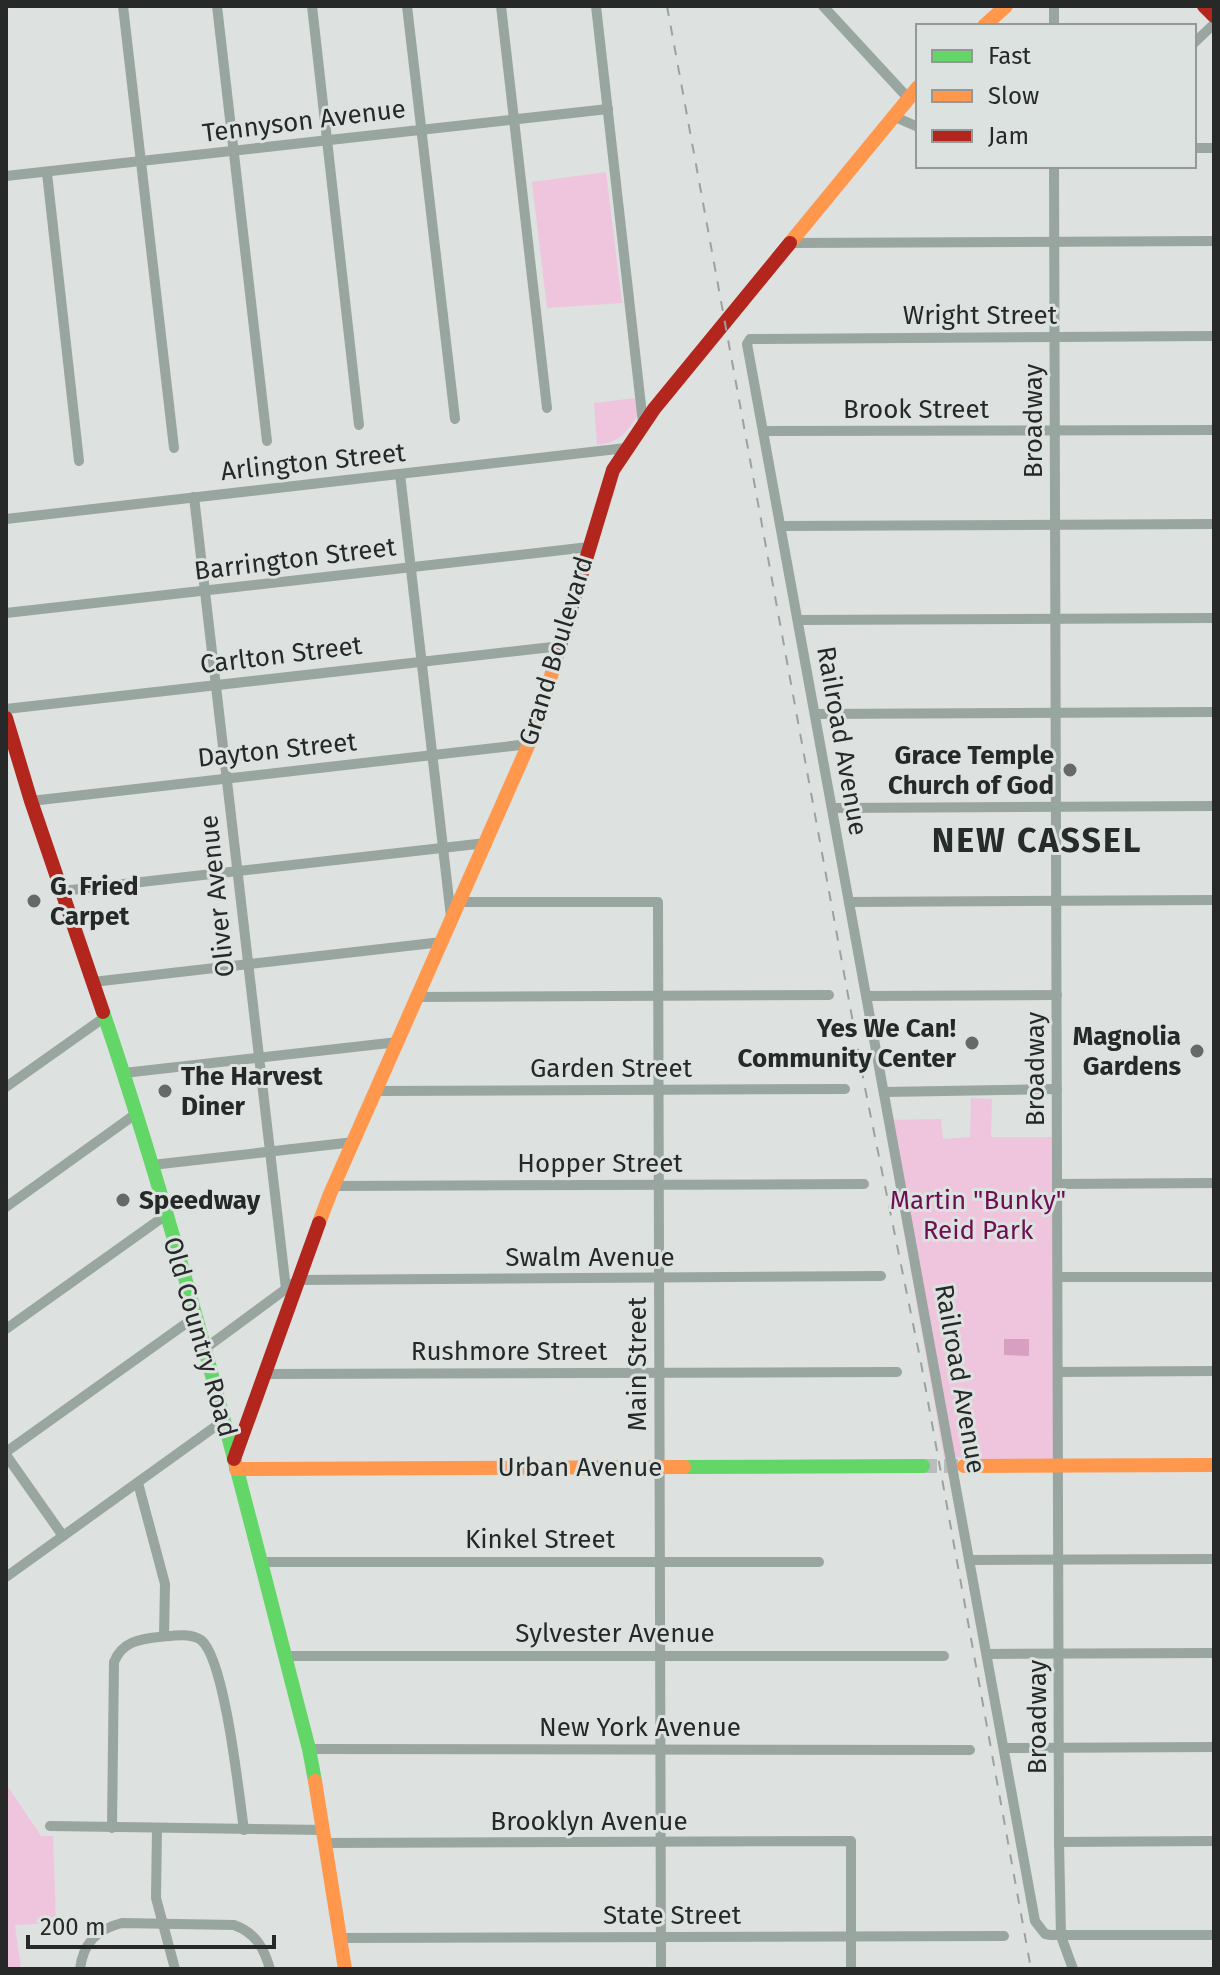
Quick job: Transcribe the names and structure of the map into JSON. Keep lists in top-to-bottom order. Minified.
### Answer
{"streets":{"street":["Tennyson Avenue","Wright Street","Brook Street","Broadway","Arlington Street","Barrington Street","Grand Boulevard","Carlton Street","Railroad Avenue","Dayton Street","Oliver Avenue","Garden Street","Hopper Street","Swalm Avenue","Old Country Road","Rushmore Street","Main Street","Urban Avenue","Kinkel Street","Sylvester Avenue","New York Avenue","Brooklyn Avenue","State Street"]},"crossings":[["Wright Street","Broadway"],["Wright Street","Railroad Avenue"],["Brook Street","Broadway"],["Brook Street","Railroad Avenue"],["Broadway","Railroad Avenue"],["Arlington Street","Grand Boulevard"],["Arlington Street","Oliver Avenue"],["Barrington Street","Grand Boulevard"],["Barrington Street","Oliver Avenue"],["Grand Boulevard","Carlton Street"],["Grand Boulevard","Dayton Street"],["Grand Boulevard","Oliver Avenue"],["Grand Boulevard","Garden Street"],["Grand Boulevard","Hopper Street"],["Grand Boulevard","Swalm Avenue"],["Grand Boulevard","Old Country Road"],["Grand Boulevard","Rushmore Street"],["Grand Boulevard","Main Street"],["Grand Boulevard","Urban Avenue"],["Carlton Street","Oliver Avenue"],["Dayton Street","Oliver Avenue"],["Dayton Street","Old Country Road"],["Oliver Avenue","Swalm Avenue"],["Garden Street","Main Street"],["Hopper Street","Main Street"],["Swalm Avenue","Main Street"],["Old Country Road","Urban Avenue"],["Old Country Road","Kinkel Street"],["Old Country Road","Sylvester Avenue"],["Old Country Road","New York Avenue"],["Old Country Road","Brooklyn Avenue"],["Old Country Road","State Street"],["Rushmore Street","Main Street"],["Main Street","Urban Avenue"],["Main Street","Kinkel Street"],["Main Street","Sylvester Avenue"],["Main Street","New York Avenue"],["Main Street","Brooklyn Avenue"],["Main Street","State Street"],["Brooklyn Avenue","State Street"]],"districts":["NEW CASSEL"],"parks":["Martin \"Bunky\" Reid Park"],"places":["Grace Temple Church of God","G. Fried Carpet","Yes We Can! Community Center","Magnolia Gardens","The Harvest Diner","Speedway"],"legend":["Fast","Slow","Jam"],"scale_bar":"200 m"}
